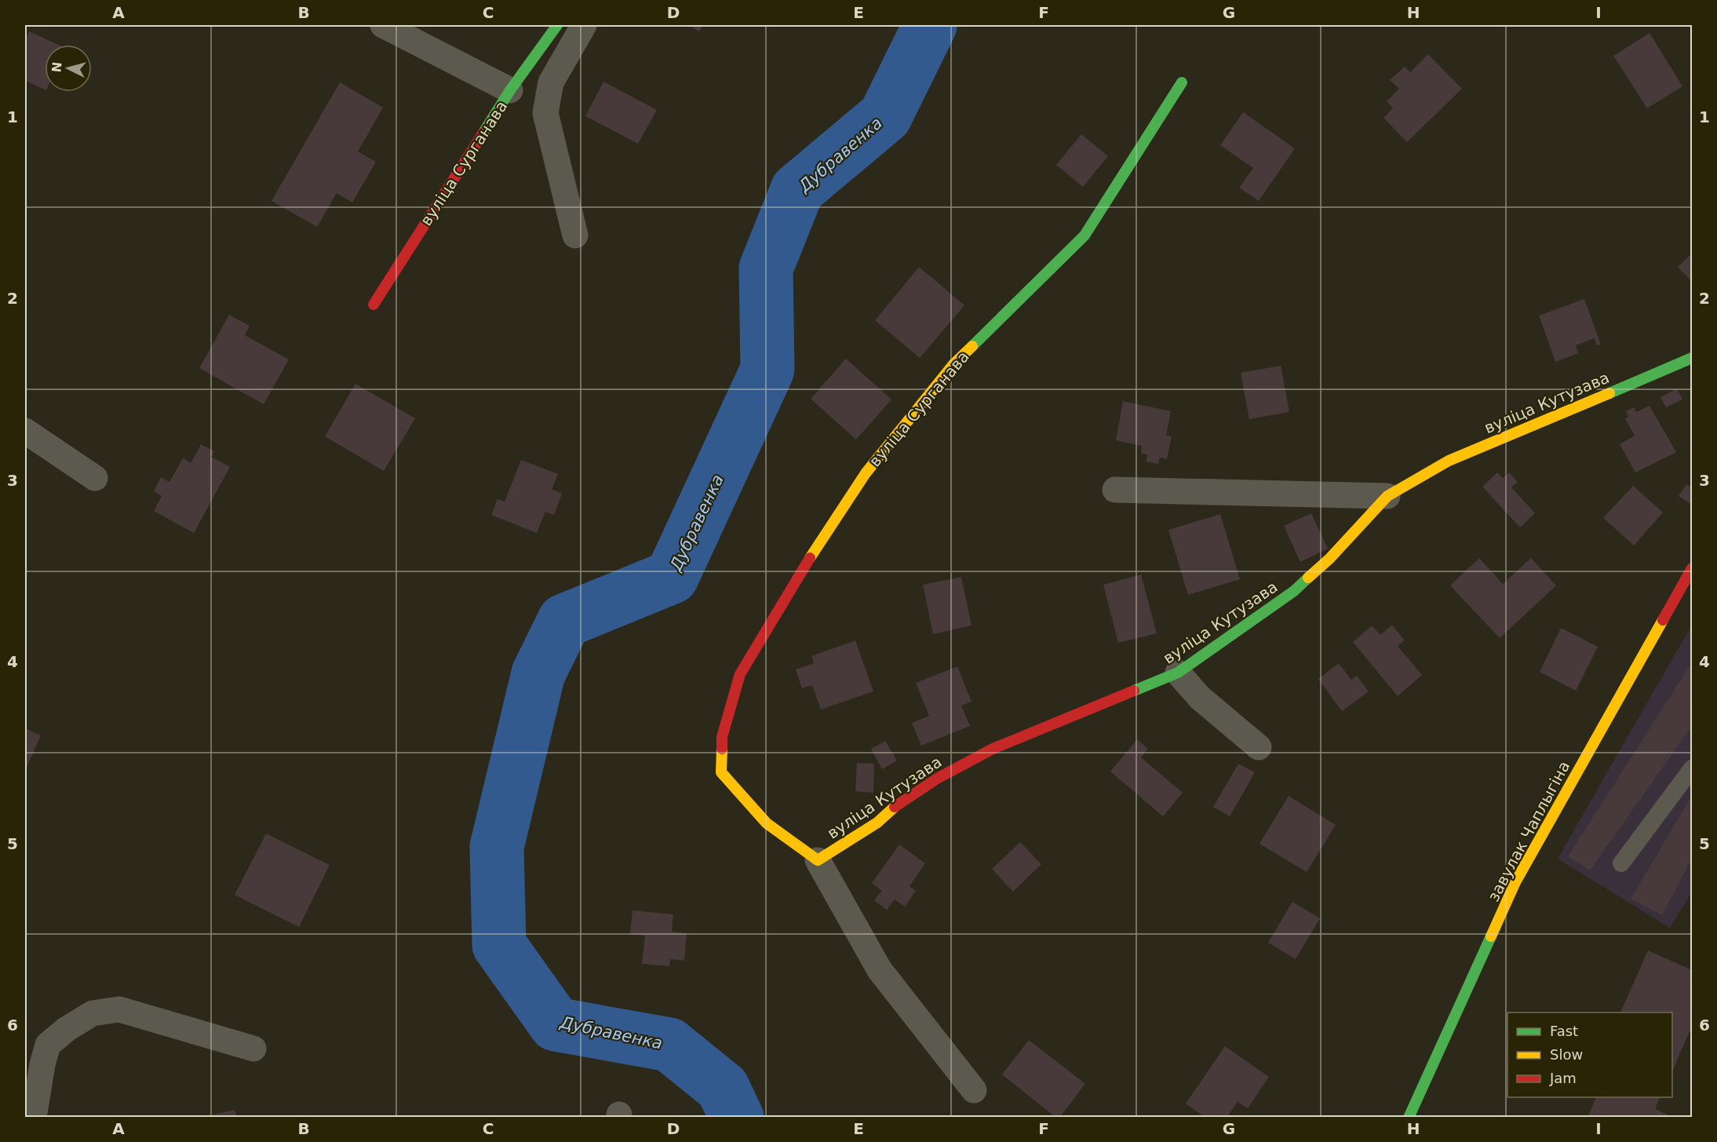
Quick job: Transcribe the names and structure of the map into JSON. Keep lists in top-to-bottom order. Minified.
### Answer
{"streets":{"street":["вуліца Сурганава","вуліца Кутузава","завулак Чаплыгіна"]},"crossings":[["вуліца Сурганава","вуліца Кутузава"]],"water":["Дубравенка"],"legend":["Fast","Slow","Jam"],"north":"left","grid":{"columns":["A","B","C","D","E","F","G","H","I"],"rows":["1","2","3","4","5","6"]}}
